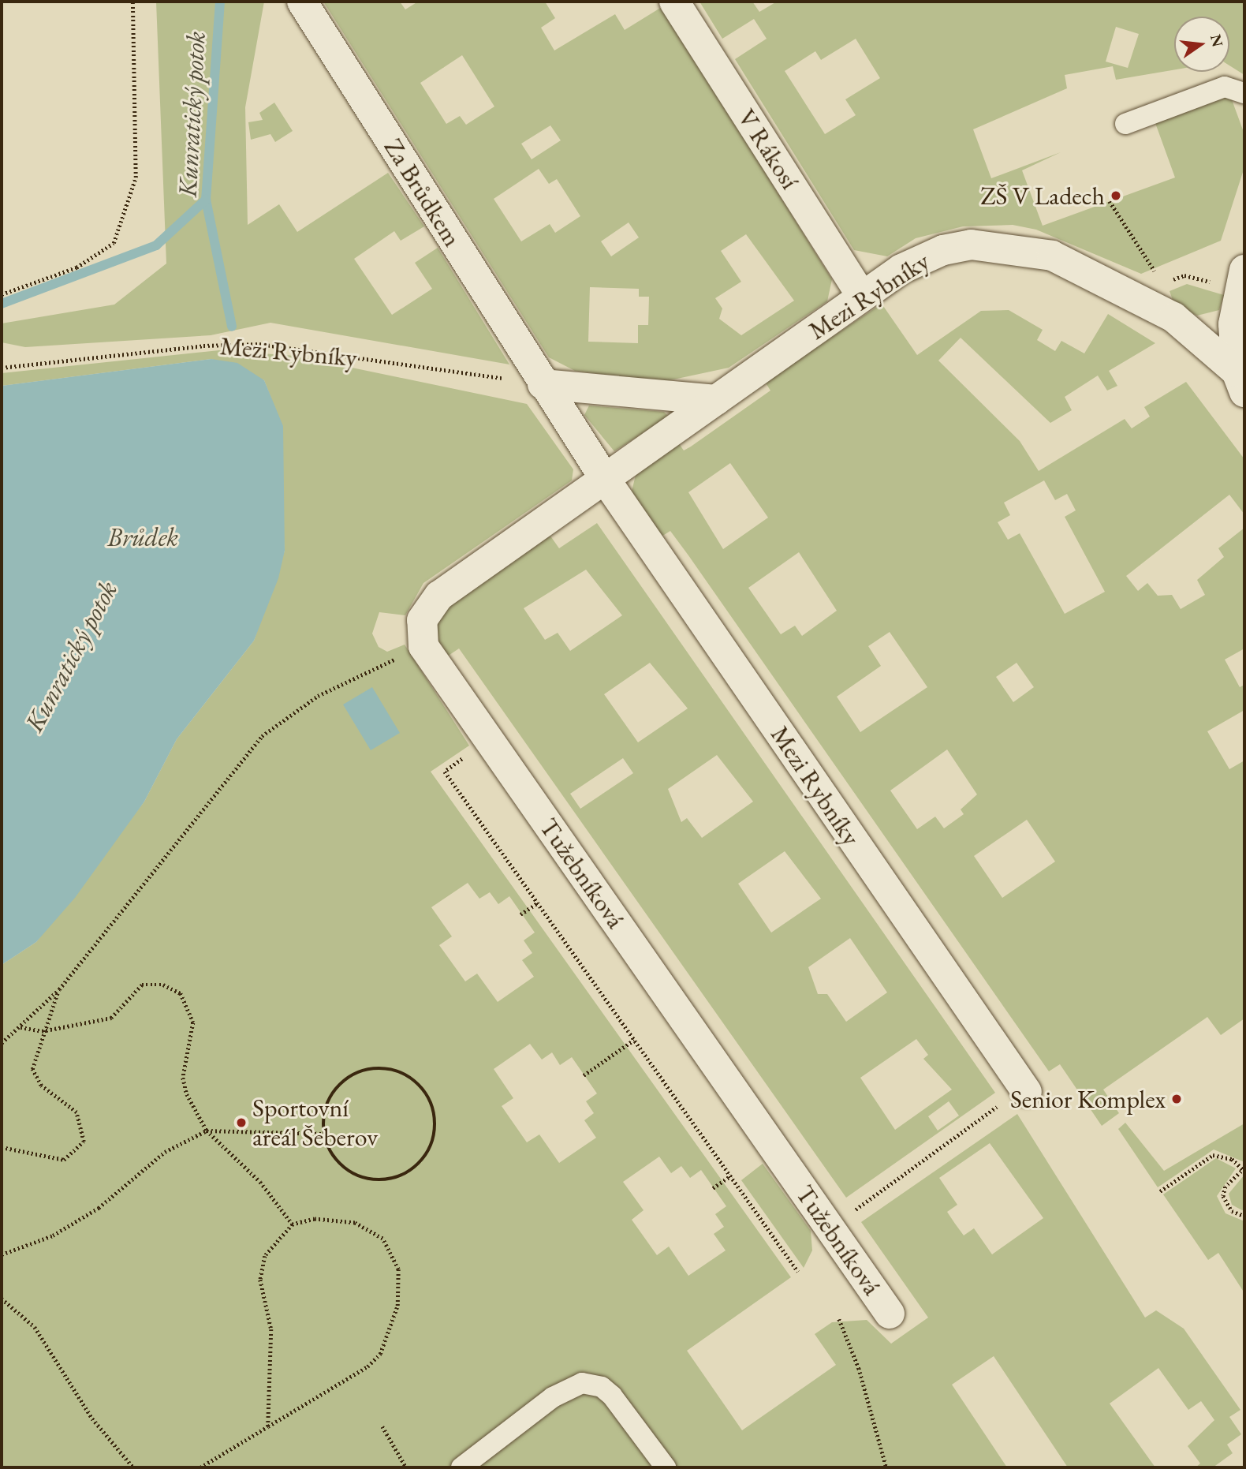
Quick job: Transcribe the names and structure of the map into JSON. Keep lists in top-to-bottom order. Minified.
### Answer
{"streets":{"street":["V Rákosí","Za Brůdkem","Mezi Rybníky","Tužebníková"]},"crossings":[["V Rákosí","Mezi Rybníky"],["Za Brůdkem","Mezi Rybníky"]],"water":["Kunratický potok","Brůdek"],"places":["ZŠ V Ladech","Senior Komplex","Sportovní areál Šeberov"],"north":"right"}
